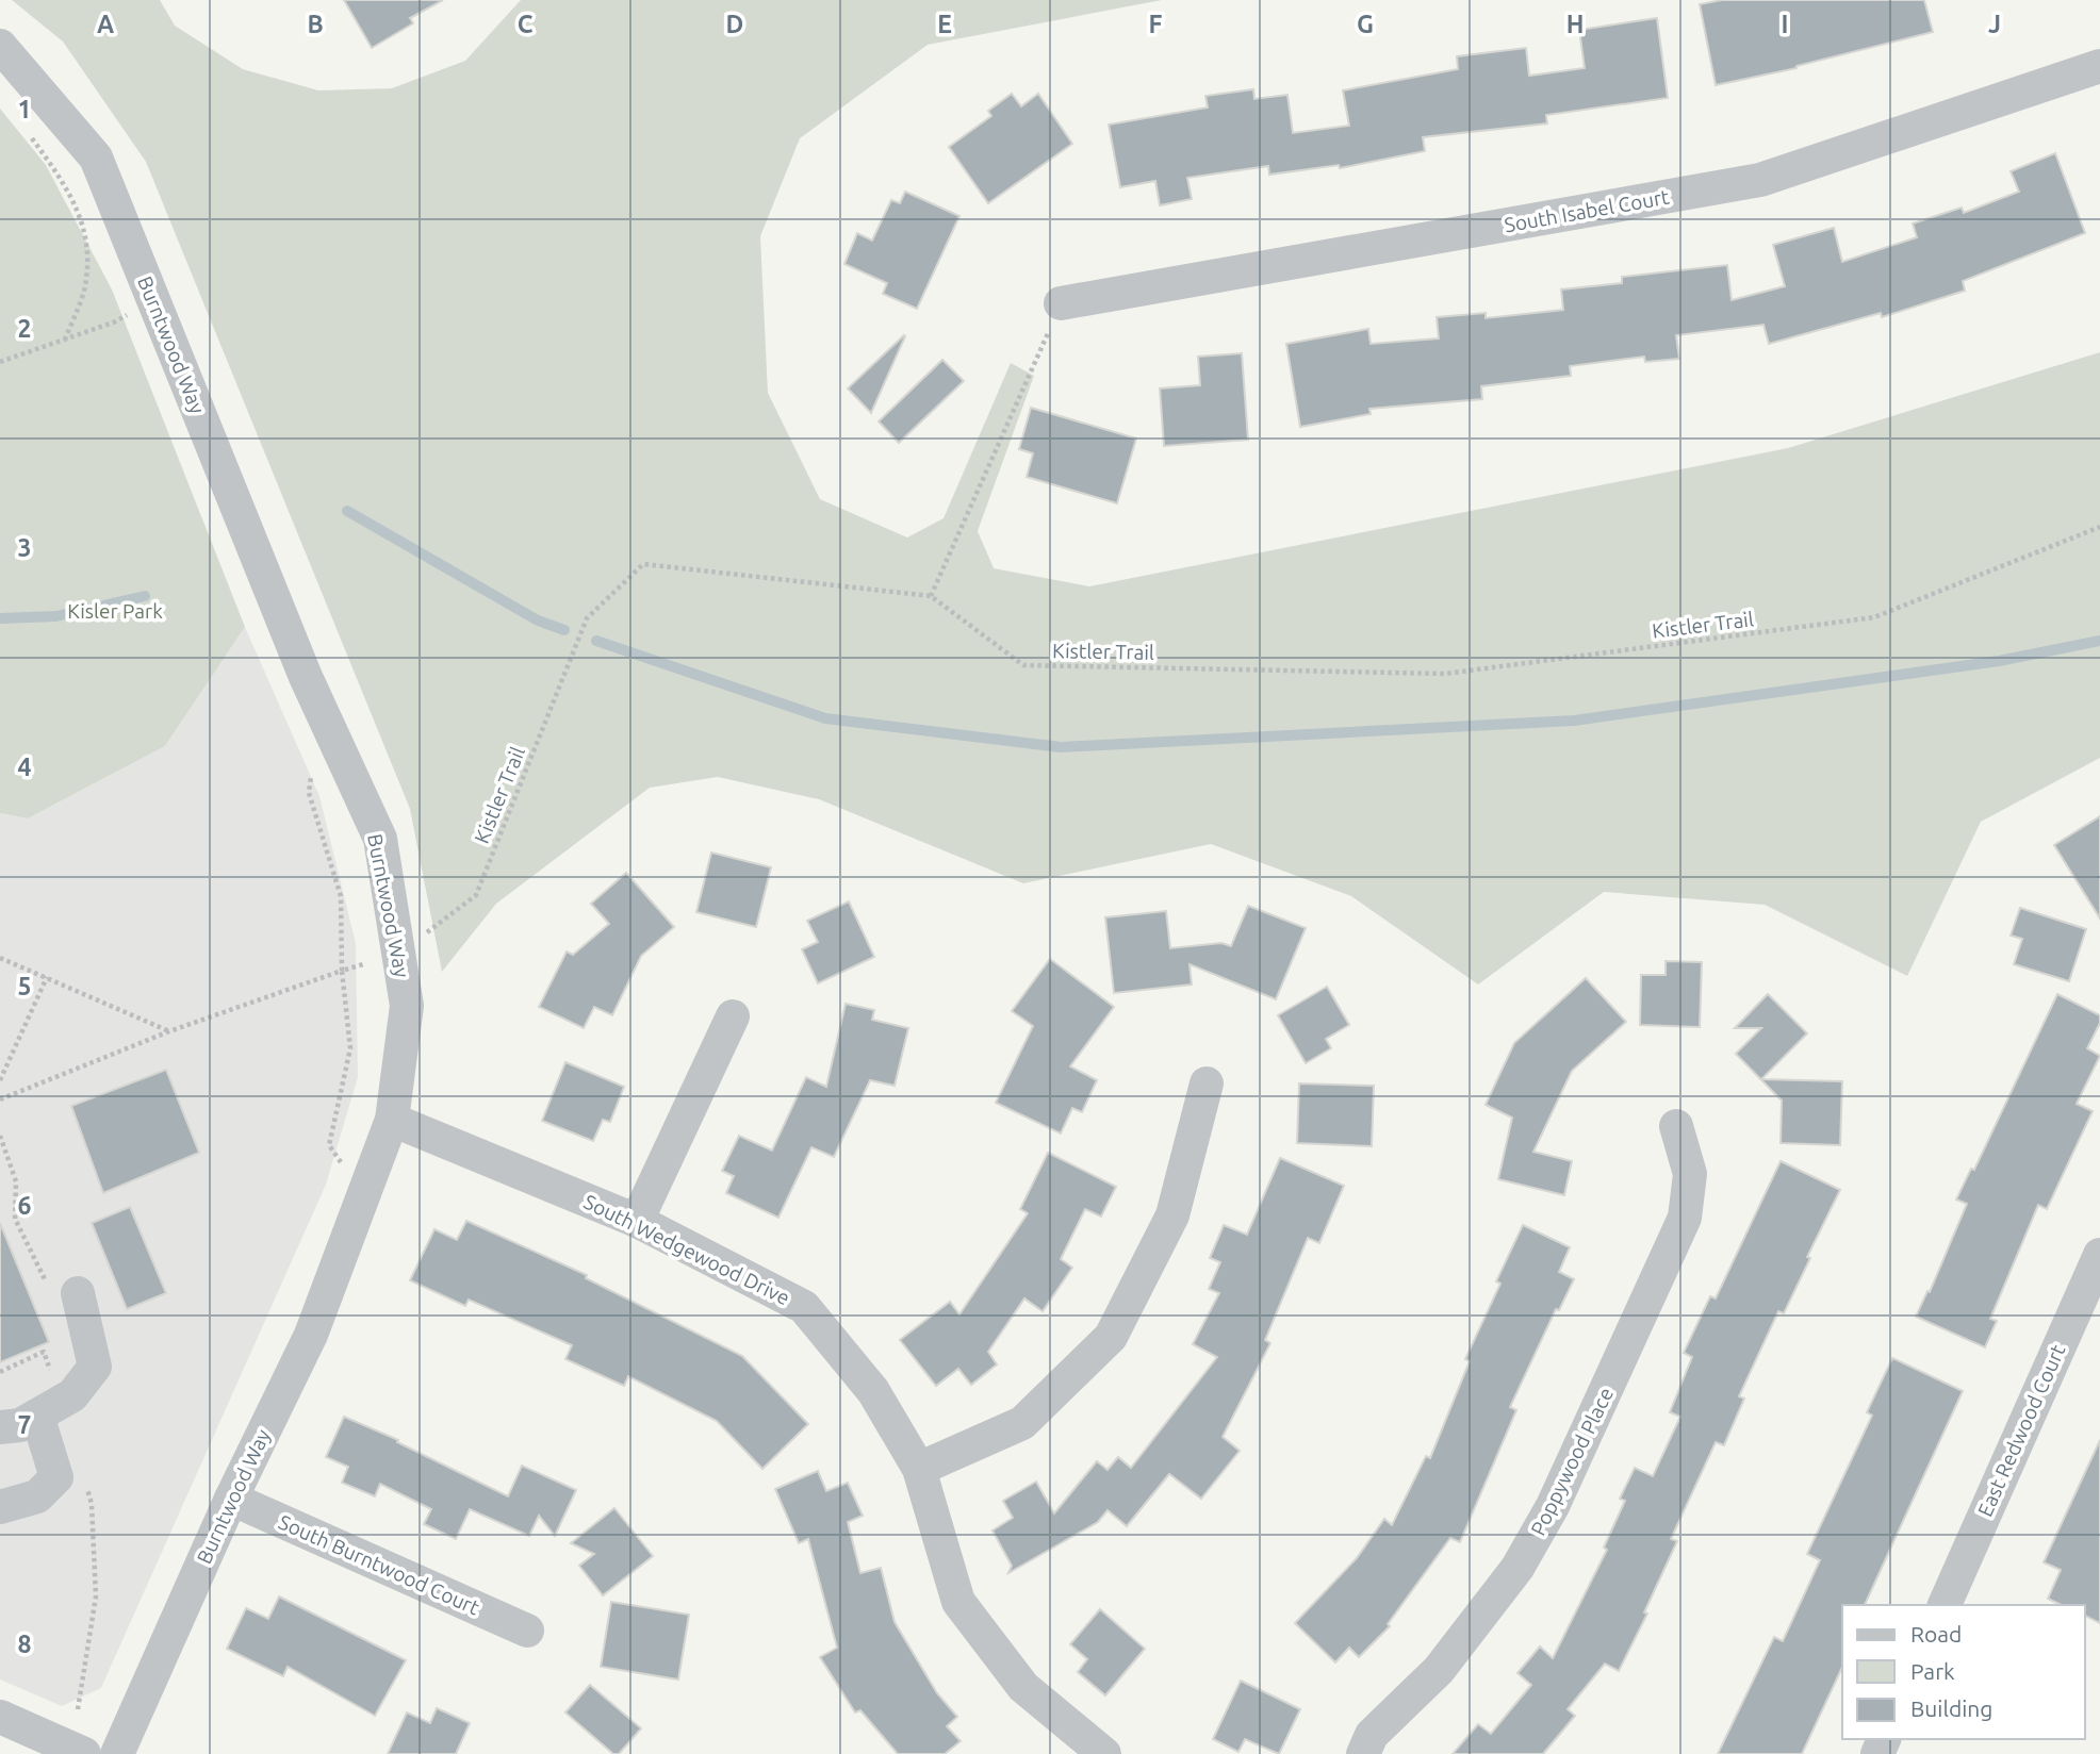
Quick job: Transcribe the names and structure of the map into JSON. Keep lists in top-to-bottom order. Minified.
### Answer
{"streets":{"street":["South Isabel Court","Burntwood Way","South Wedgewood Drive","East Redwood Court","Poppywood Place","South Burntwood Court"],"path":["Kistler Trail"]},"crossings":[["Burntwood Way","Kistler Trail"],["Burntwood Way","South Wedgewood Drive"],["Burntwood Way","South Burntwood Court"]],"parks":["Kisler Park"],"legend":["Road","Park","Building"],"grid":{"columns":["A","B","C","D","E","F","G","H","I","J"],"rows":["1","2","3","4","5","6","7","8"]}}
